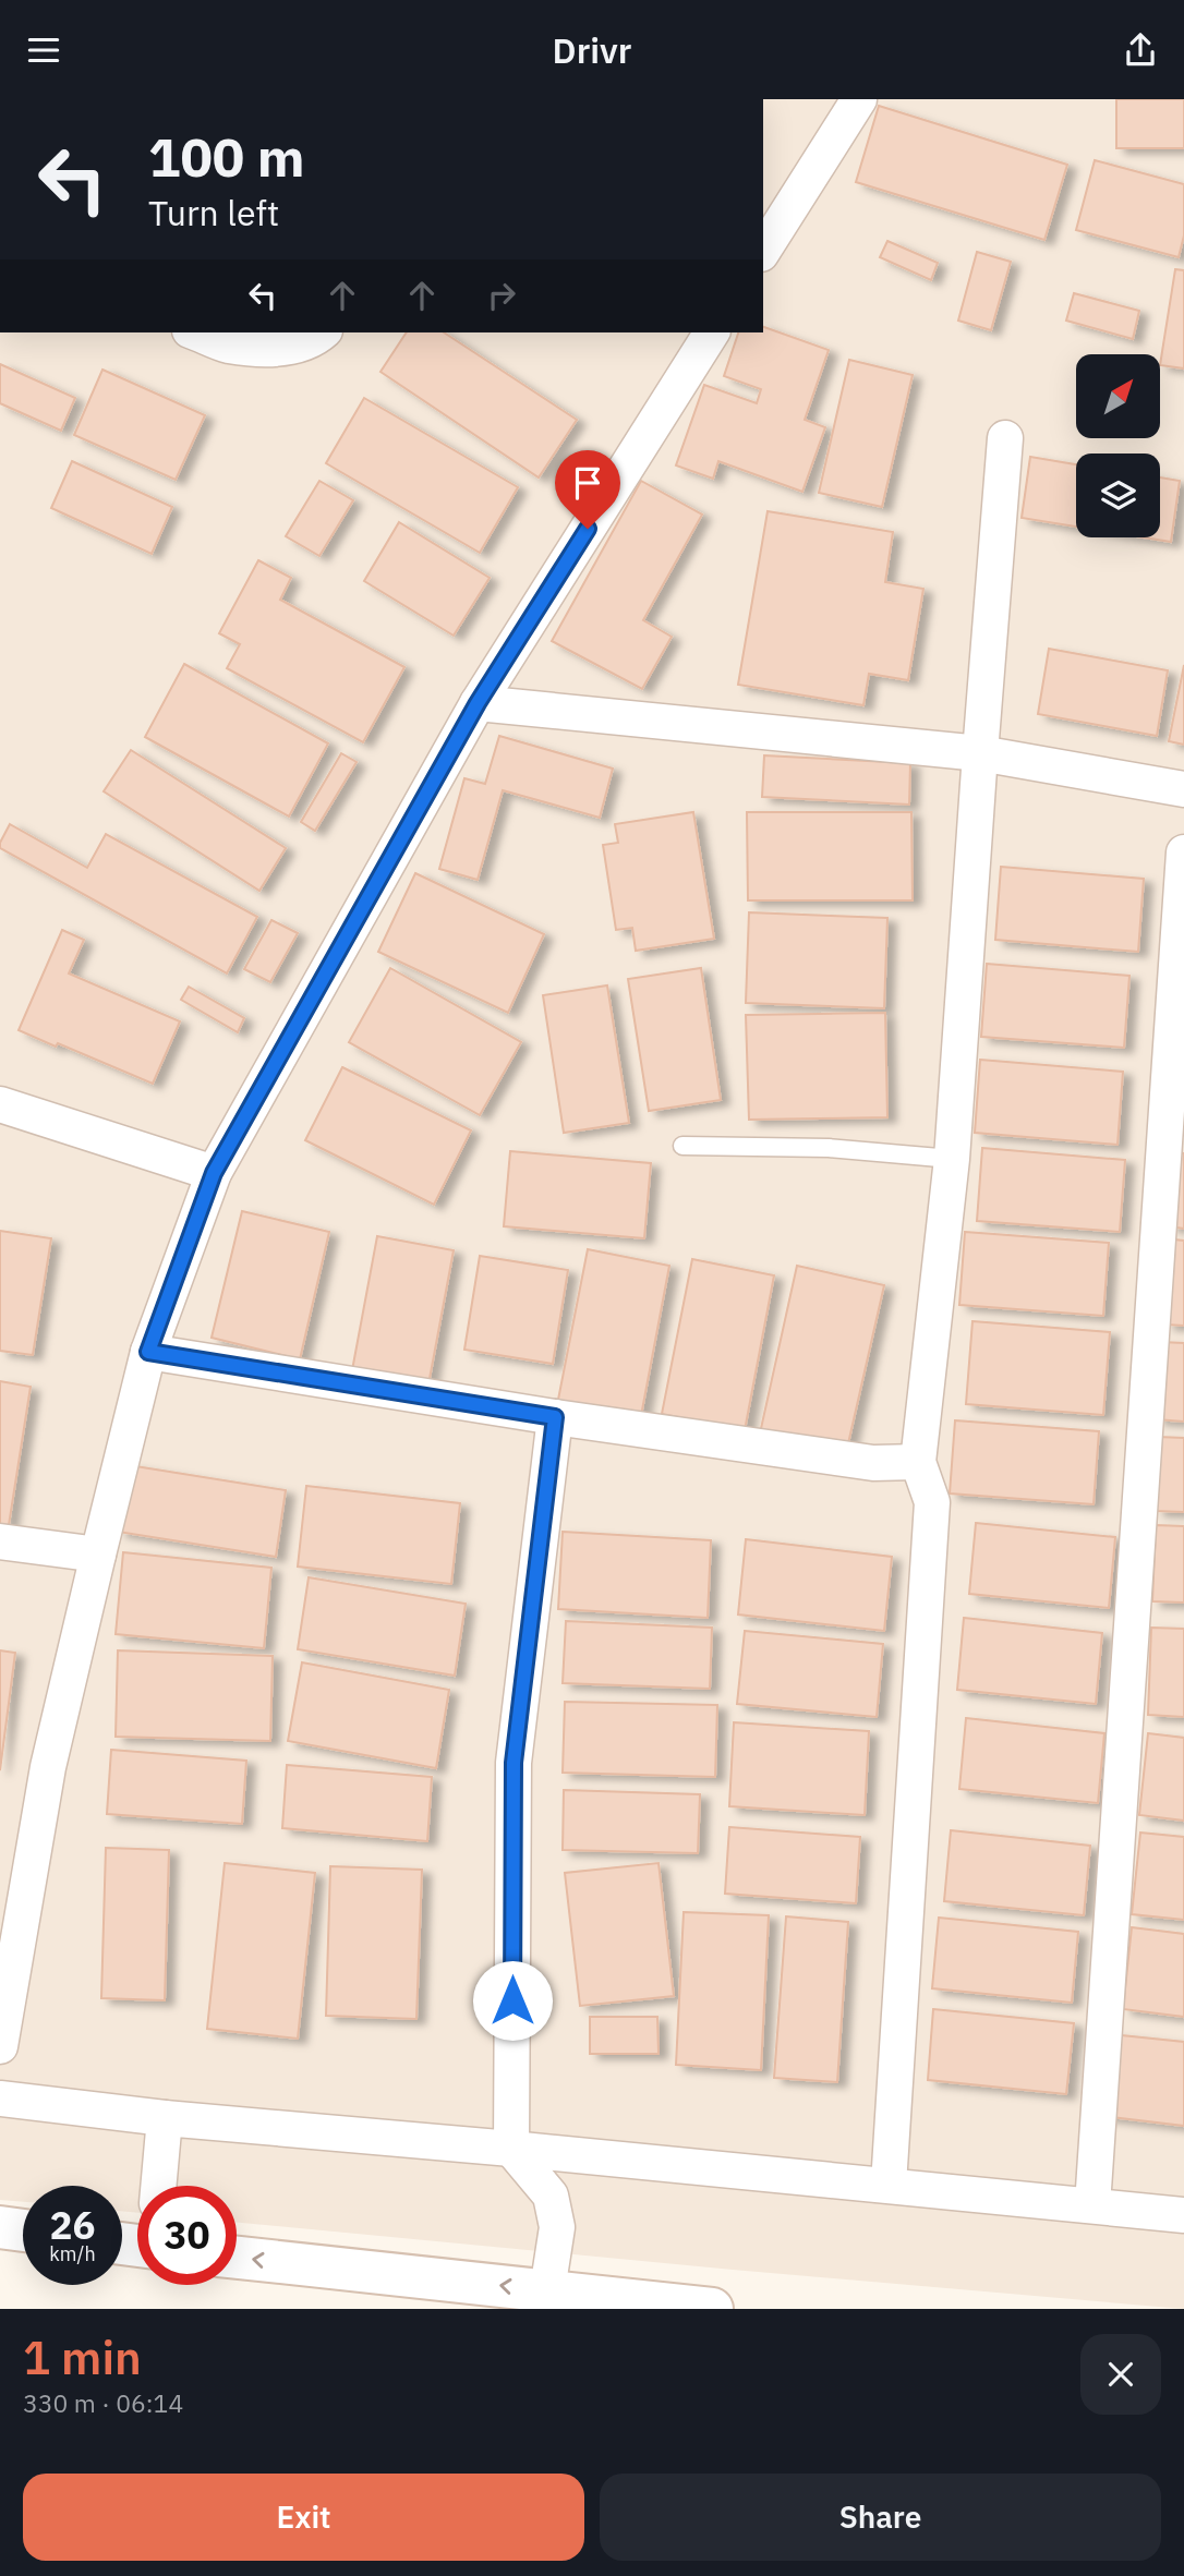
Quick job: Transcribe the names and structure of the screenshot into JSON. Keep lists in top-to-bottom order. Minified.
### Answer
{"north":"top right","page":{"header":"Drivr","turn":["100 m","Turn left"],"speed":"26 km/h","limit":"30","heading":["1 min","330 m · 06:14"],"buttons":["Exit","Share"]}}
